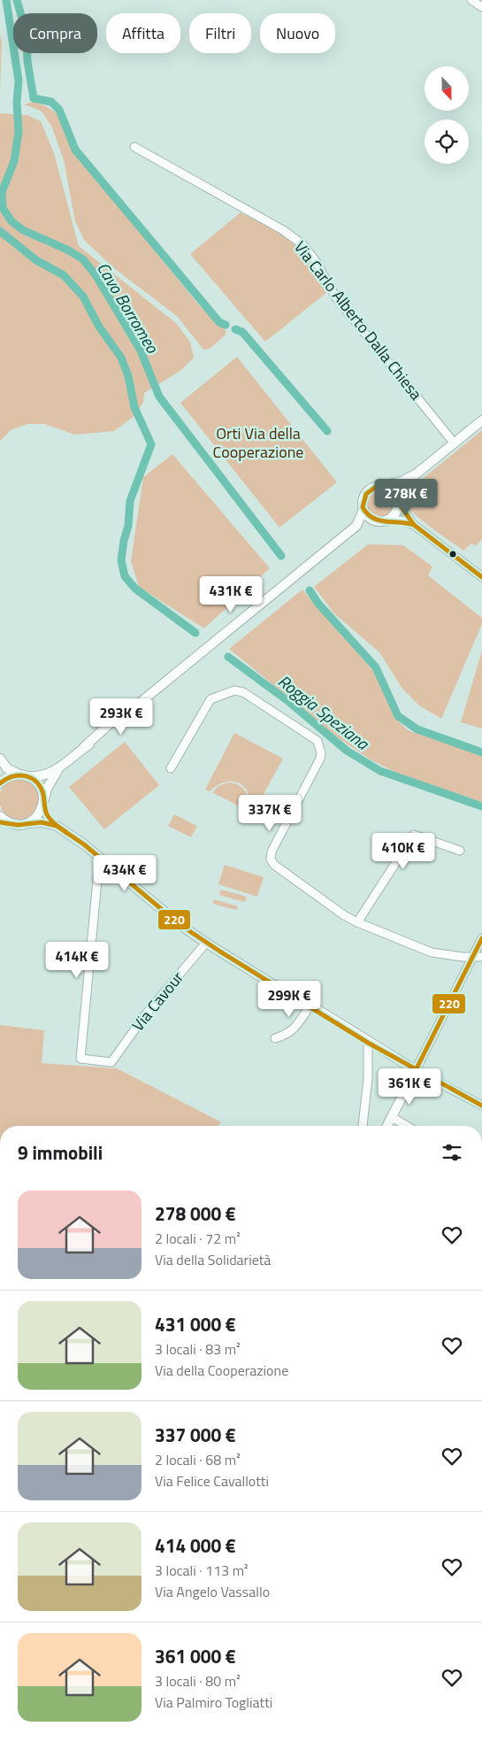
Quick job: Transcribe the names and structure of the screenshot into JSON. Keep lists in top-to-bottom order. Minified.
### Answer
{"streets":{"street":["Via Carlo Alberto Dalla Chiesa","Via Cavour"]},"water":["Cavo Borromeo","Roggia Speziana"],"parks":["Orti Via della Cooperazione"],"lines":["transit line 220"],"north":"bottom","page":{"chip":["Compra","Affitta","Filtri","Nuovo"],"price":["278K €","431K €","293K €","337K €","410K €","434K €","414K €","299K €","361K €"],"heading":"9 immobili","list":[{"name":"278 000 €","note":"2 locali · 72 m² · Via della Solidarietà"},{"name":"431 000 €","note":"3 locali · 83 m² · Via della Cooperazione"},{"name":"337 000 €","note":"2 locali · 68 m² · Via Felice Cavallotti"},{"name":"414 000 €","note":"3 locali · 113 m² · Via Angelo Vassallo"},{"name":"361 000 €","note":"3 locali · 80 m² · Via Palmiro Togliatti"}]}}
